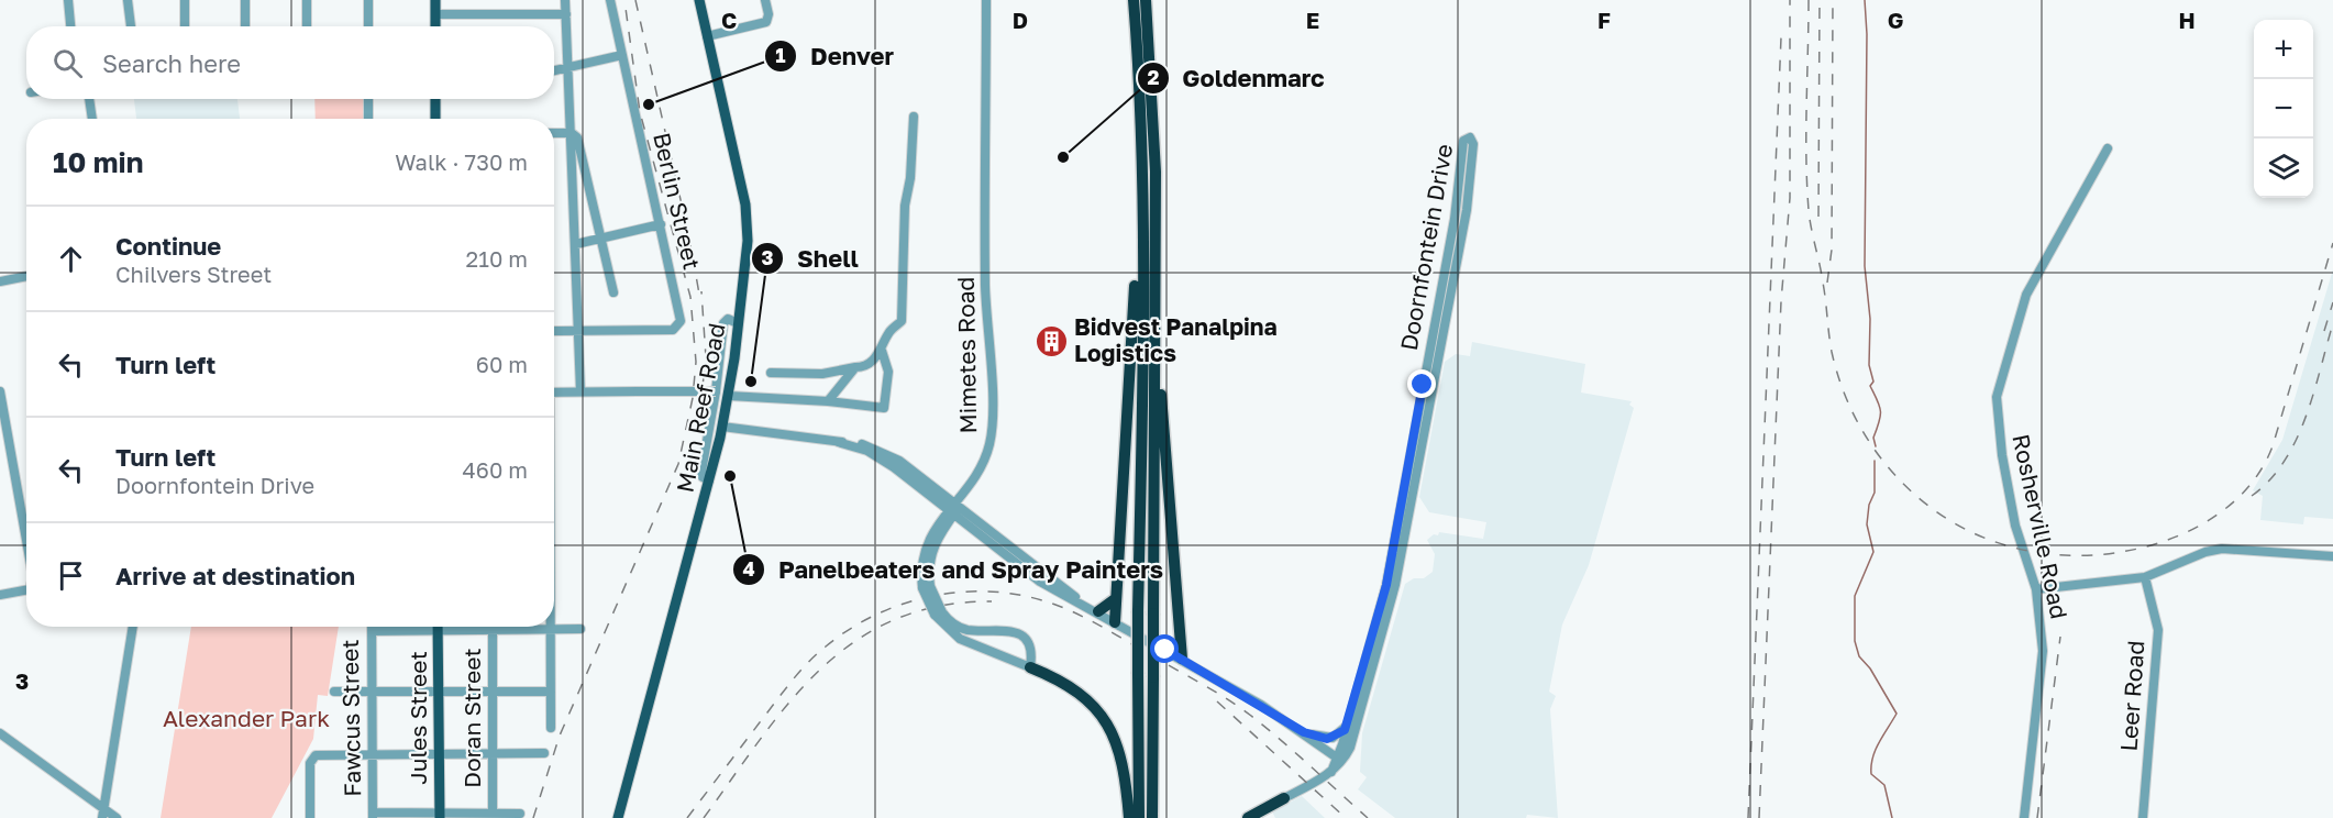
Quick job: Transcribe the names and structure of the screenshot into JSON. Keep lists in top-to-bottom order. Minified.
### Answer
{"streets":{"main road":["Main Reef Road","Jules Street"],"street":["Berlin Street","Doornfontein Drive","Mimetes Road","Rosherville Road","Leer Road","Fawcus Street","Doran Street"]},"parks":["Alexander Park"],"places":{"other":["Denver","Goldenmarc","Shell","Panelbeaters and Spray Painters"],"building":["Bidvest Panalpina Logistics"]},"page":{"map_buttons":["+","−"],"search":"Search here","heading":["10 min","Walk · 730 m"],"list":[["Continue","Chilvers Street","210 m"],["Turn left","60 m"],["Turn left","Doornfontein Drive","460 m"],"Arrive at destination"]},"grid":{"columns":["C","D","E","F","G","H"],"rows":["3"]}}
